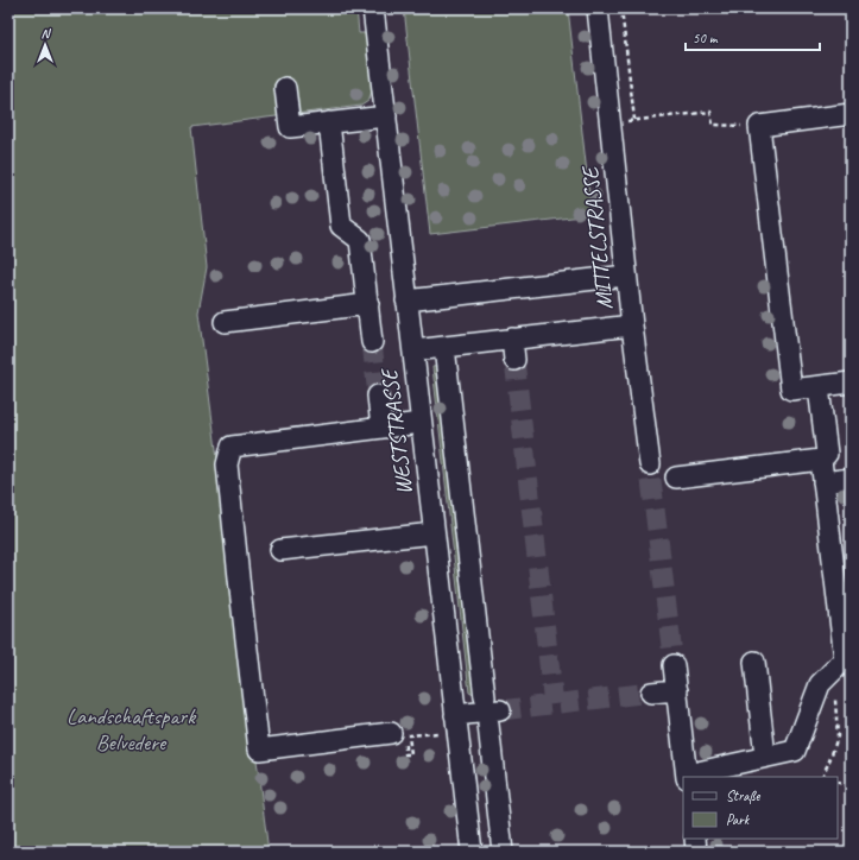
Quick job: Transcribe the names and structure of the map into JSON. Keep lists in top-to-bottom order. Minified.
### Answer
{"streets":{"lane":["MITTELSTRASSE","WESTSTRASSE"]},"parks":["Landschaftspark Belvedere"],"legend":["Straße","Park"],"scale_bar":"50 m","north":"top"}
